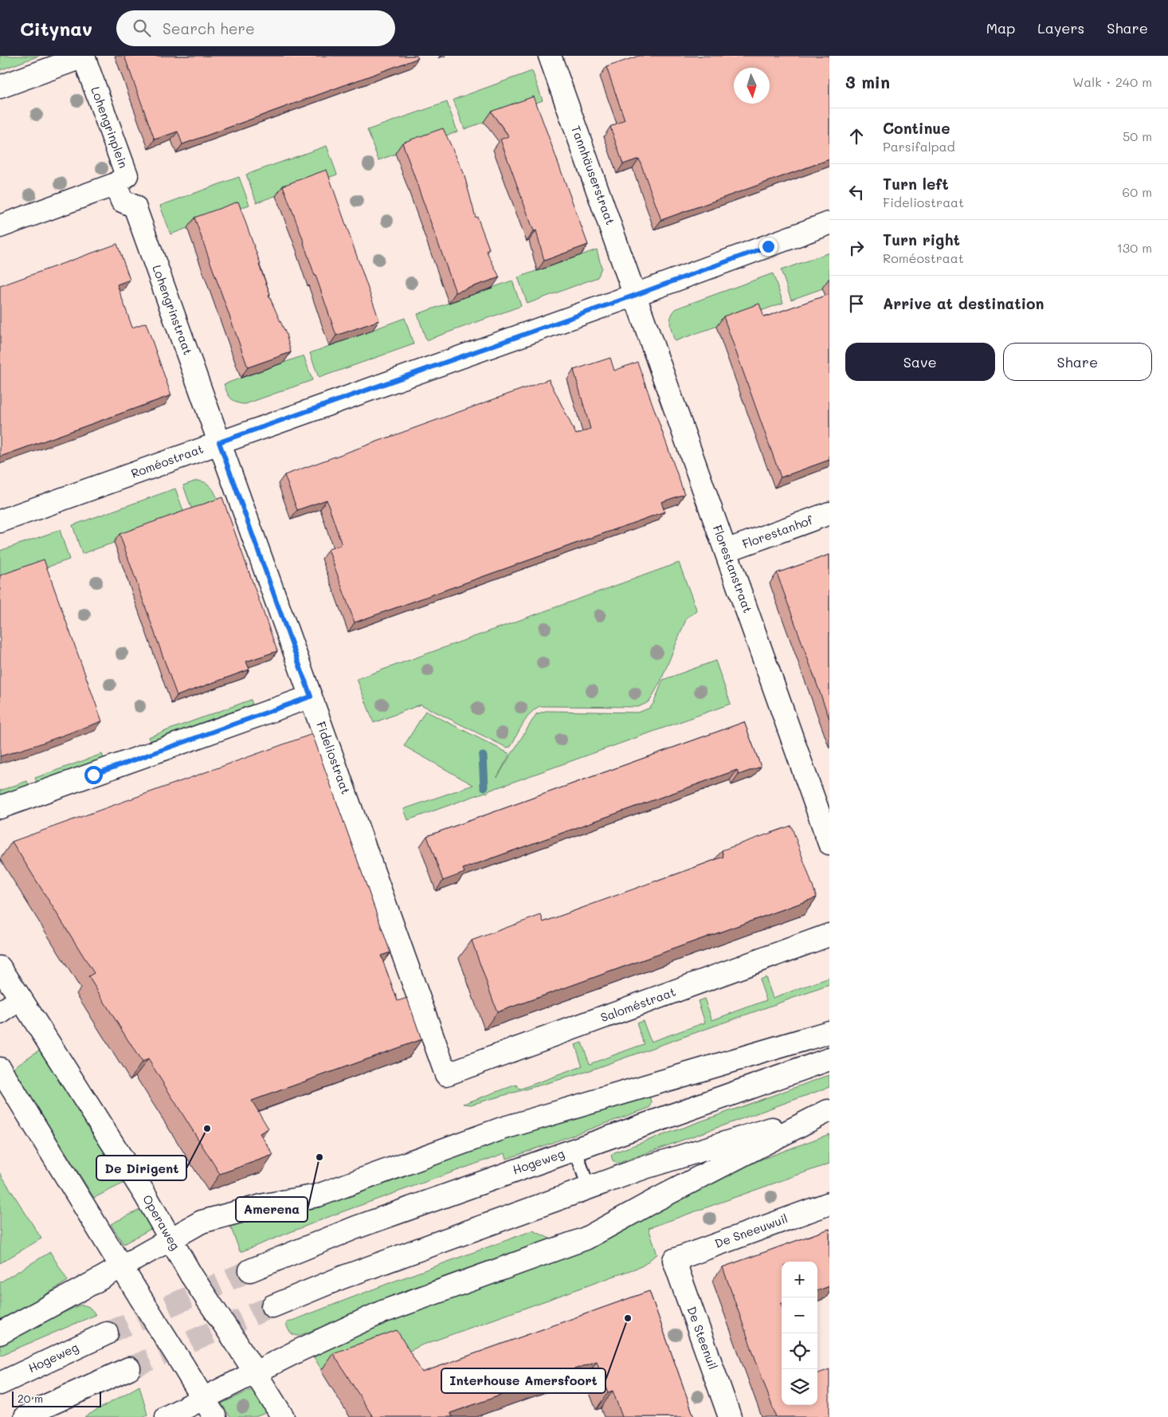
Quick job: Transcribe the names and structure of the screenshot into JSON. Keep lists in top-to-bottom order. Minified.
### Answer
{"streets":{"street":["Lohengrinplein","Tannhäuserstraat","Lohengrinstraat","Roméostraat","Florestanhof","Florestanstraat","Fideliostraat","Saloméstraat","Hogeweg","Operaweg","De Sneeuwuil","De Steenuil"]},"crossings":[["Lohengrinplein","Lohengrinstraat"],["Tannhäuserstraat","Roméostraat"],["Tannhäuserstraat","Florestanstraat"],["Lohengrinstraat","Roméostraat"],["Lohengrinstraat","Fideliostraat"],["Roméostraat","Florestanstraat"],["Roméostraat","Fideliostraat"],["Florestanhof","Florestanstraat"],["Fideliostraat","Saloméstraat"],["De Sneeuwuil","De Steenuil"]],"places":["De Dirigent","Amerena","Interhouse Amersfoort"],"scale_bar":"20 m","north":"bottom","page":{"header":"Citynav","search":"Search here","nav":["Map","Layers","Share"],"heading":["3 min","Walk · 240 m"],"list":[["Continue","Parsifalpad","50 m"],["Turn left","Fideliostraat","60 m"],["Turn right","Roméostraat","130 m"],"Arrive at destination"],"buttons":["Save","Share"],"map_buttons":["+","−"],"scale":"20 m"}}
